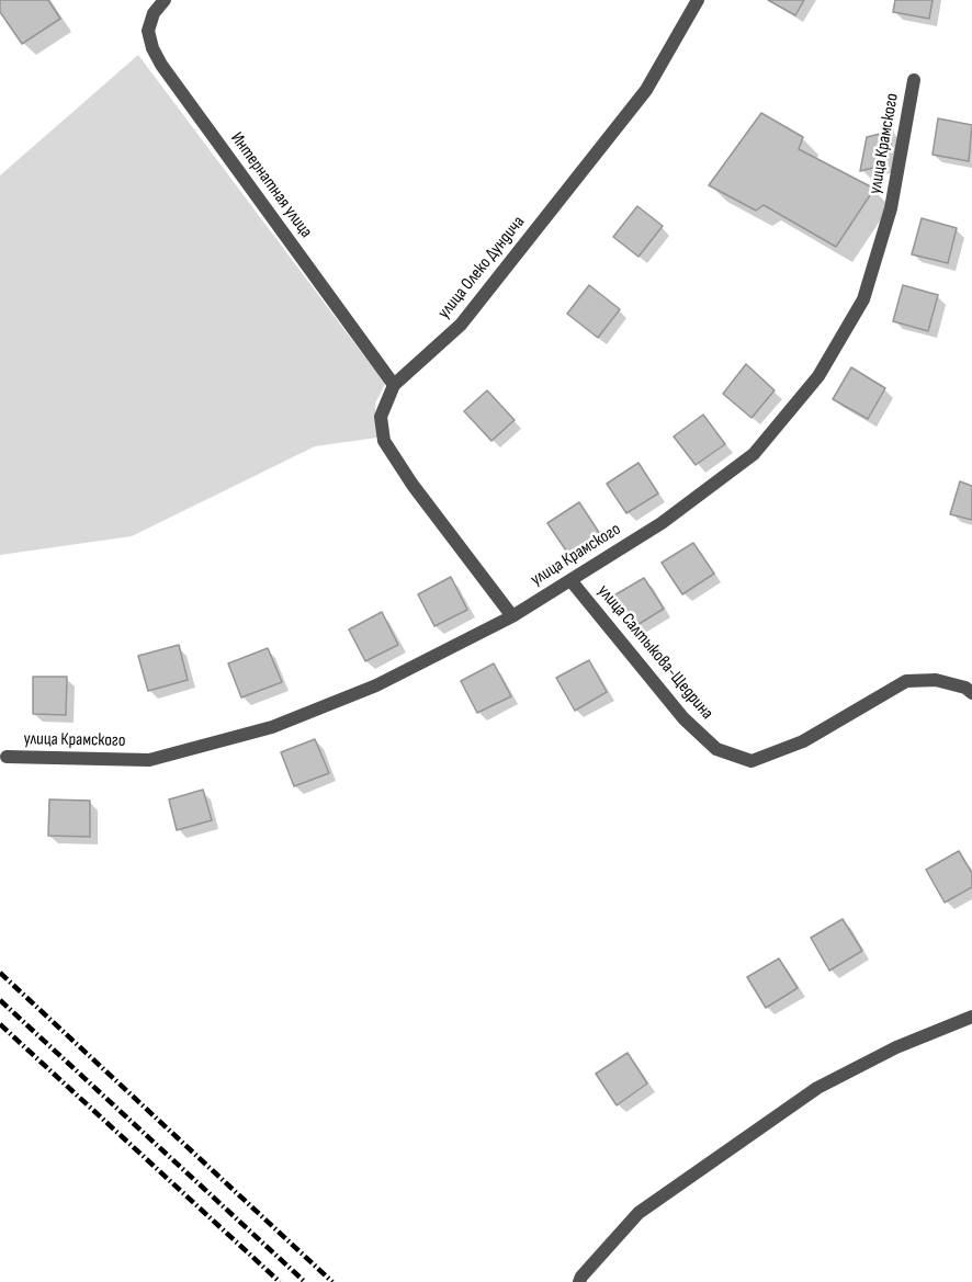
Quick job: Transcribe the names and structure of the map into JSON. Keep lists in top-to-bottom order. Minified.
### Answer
{"streets":{"street":["улица Крамского","Интернатная улица","улица Олеко Дундича","улица Салтыкова-Щедрина"]},"crossings":[["улица Крамского","улица Олеко Дундича"],["улица Крамского","улица Салтыкова-Щедрина"],["Интернатная улица","улица Олеко Дундича"]]}
